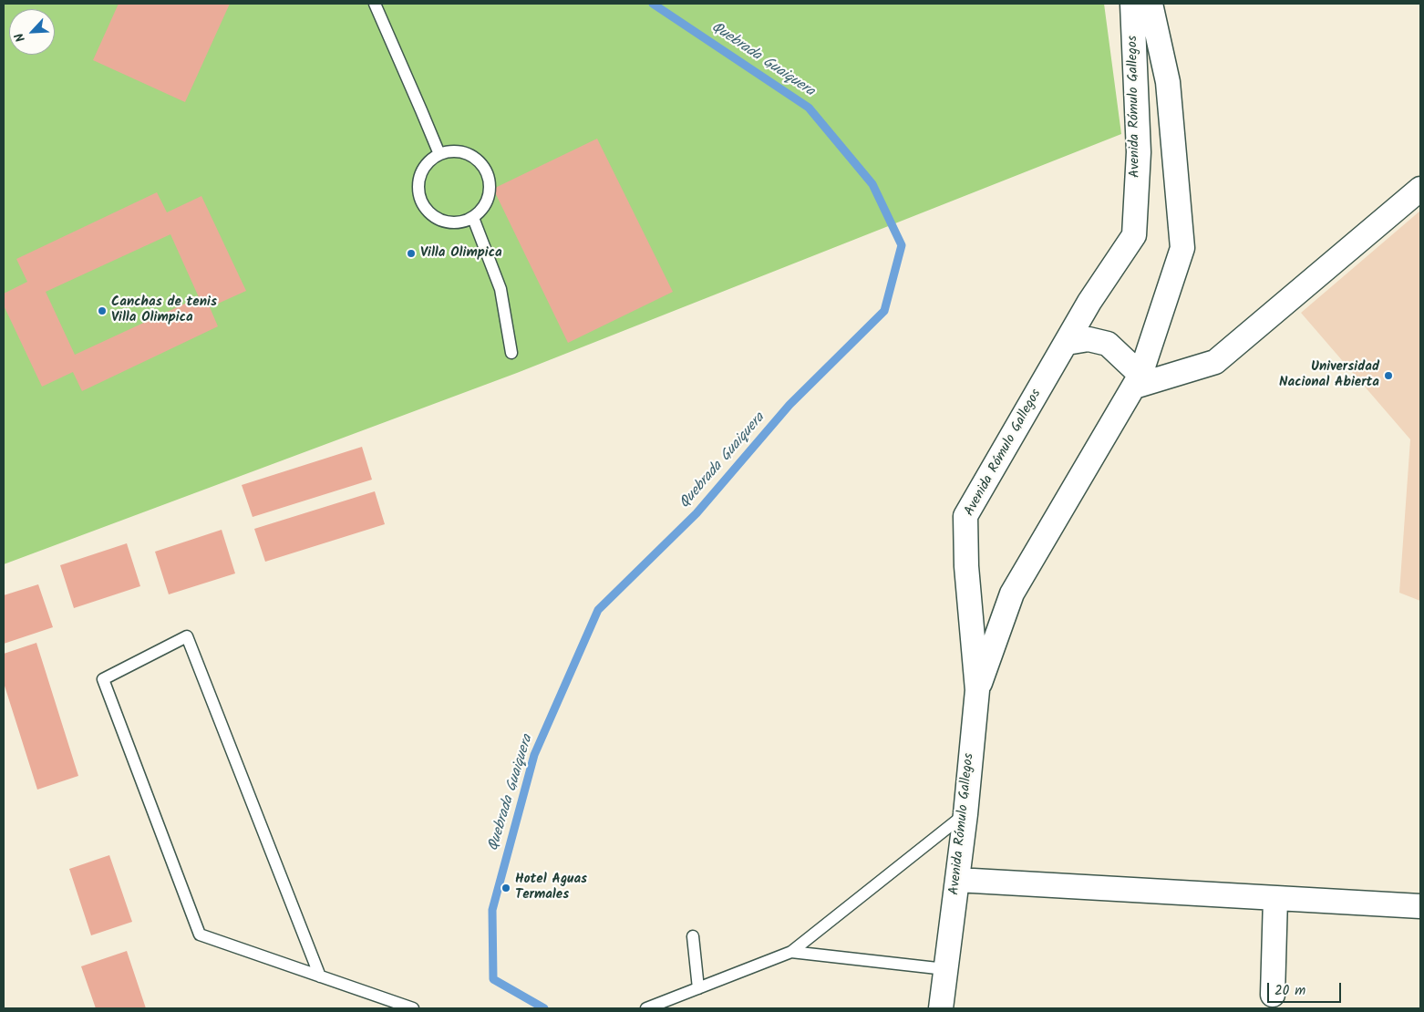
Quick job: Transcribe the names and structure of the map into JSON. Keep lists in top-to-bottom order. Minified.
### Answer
{"streets":{"street":["Avenida Rómulo Gallegos"]},"water":["Quebrada Guaiquera"],"places":["Villa Olimpica","Canchas de tenis Villa Olimpica","Universidad Nacional Abierta","Hotel Aguas Termales"],"scale_bar":"20 m","north":"bottom left"}
